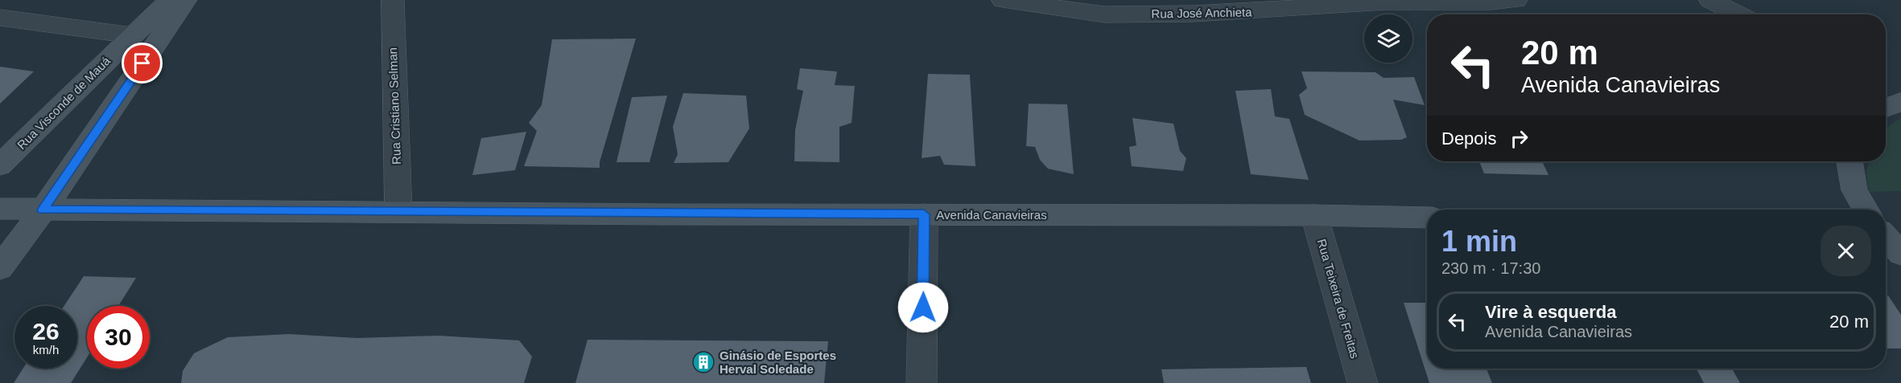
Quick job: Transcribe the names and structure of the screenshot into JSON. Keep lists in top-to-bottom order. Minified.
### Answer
{"streets":{"main road":["Rua Visconde de Mauá","Avenida Canavieiras"],"street":["Rua José Anchieta","Rua Cristiano Selman","Rua Teixeira de Freitas"]},"crossings":[["Rua Cristiano Selman","Avenida Canavieiras"],["Avenida Canavieiras","Rua Teixeira de Freitas"]],"places":{"building":["Ginásio de Esportes Herval Soledade"]},"page":{"turn":["20 m","Avenida Canavieiras"],"then":"Depois","heading":["1 min","230 m · 17:30"],"list":[{"name":"Vire à esquerda","note":"Avenida Canavieiras","value":"20 m"}],"speed":"26 km/h","limit":"30"}}
